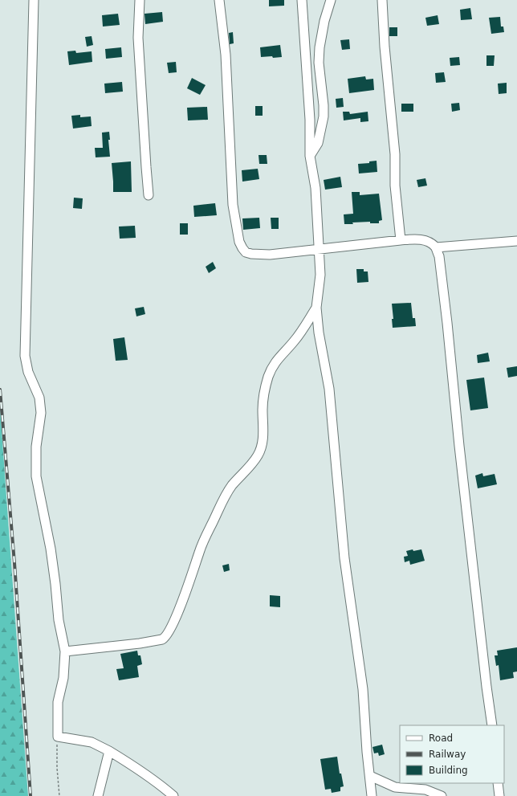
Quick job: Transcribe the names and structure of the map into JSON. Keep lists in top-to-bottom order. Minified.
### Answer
{"legend":["Road","Railway","Building"]}
